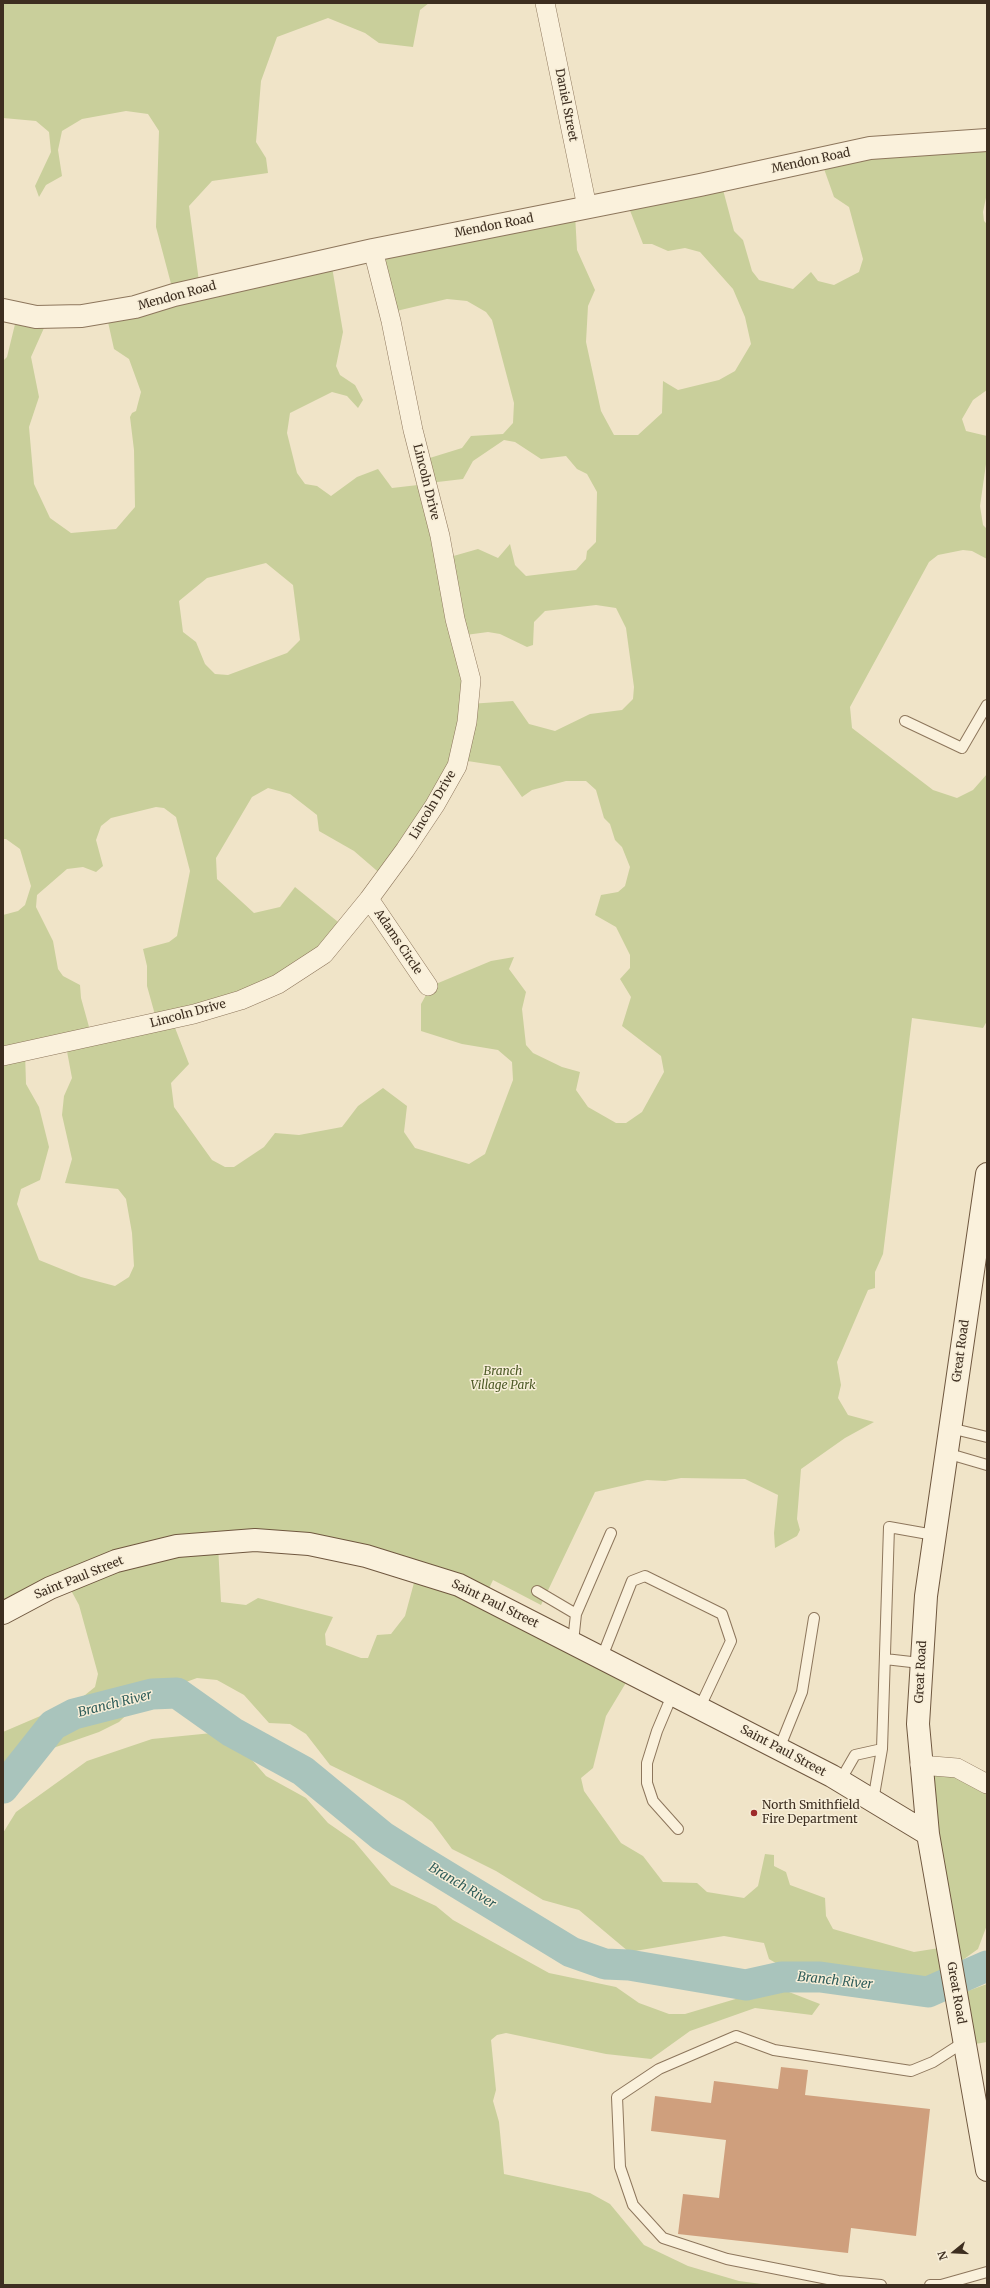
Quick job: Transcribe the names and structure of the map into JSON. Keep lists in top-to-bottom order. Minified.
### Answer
{"streets":{"main road":["Mendon Road","Great Road","Saint Paul Street"],"street":["Daniel Street","Lincoln Drive","Adams Circle"]},"crossings":[["Daniel Street","Mendon Road"],["Mendon Road","Lincoln Drive"],["Lincoln Drive","Adams Circle"],["Great Road","Saint Paul Street"]],"water":["Branch River"],"parks":["Branch Village Park"],"places":["North Smithfield Fire Department"],"north":"left"}
